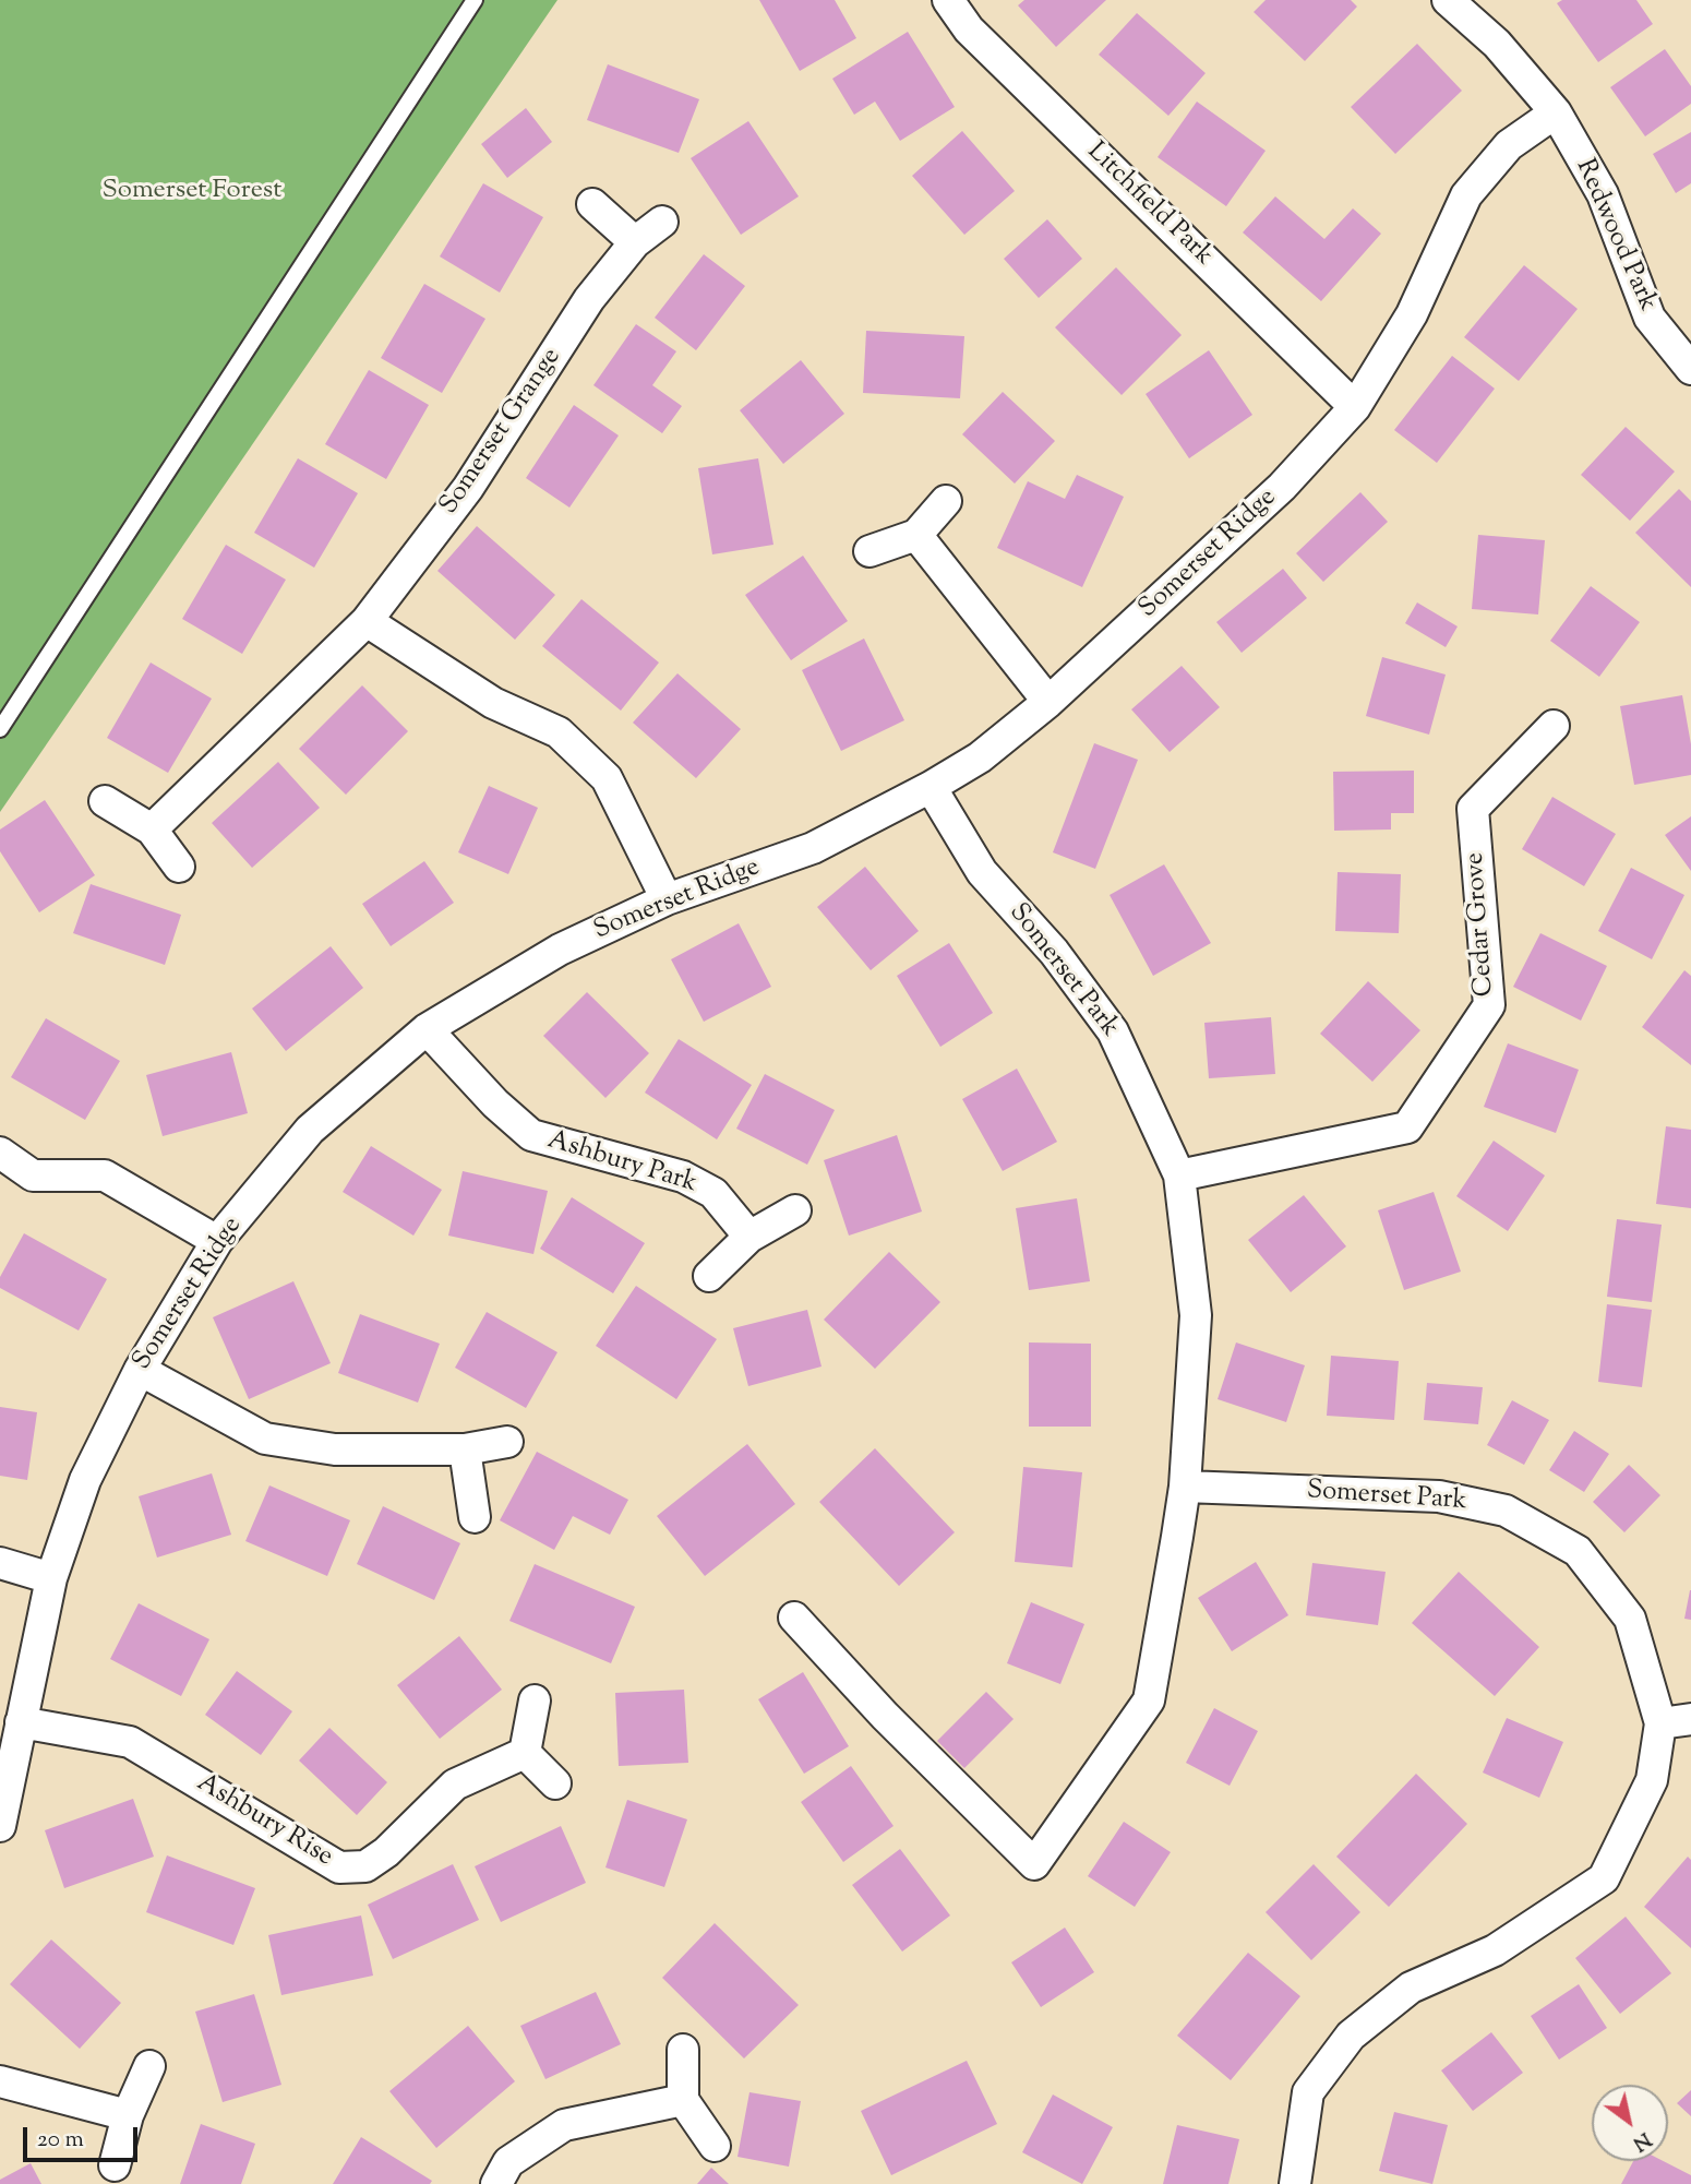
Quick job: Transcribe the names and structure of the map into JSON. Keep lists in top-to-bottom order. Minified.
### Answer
{"streets":{"street":["Litchfield Park","Redwood Park","Somerset Grange","Somerset Ridge","Cedar Grove","Somerset Park","Ashbury Park","Ashbury Rise"]},"crossings":[["Litchfield Park","Somerset Ridge"],["Redwood Park","Somerset Ridge"],["Somerset Ridge","Somerset Park"],["Somerset Ridge","Ashbury Park"],["Somerset Ridge","Ashbury Rise"],["Cedar Grove","Somerset Park"]],"parks":["Somerset Forest"],"scale_bar":"20 m","north":"bottom right"}
